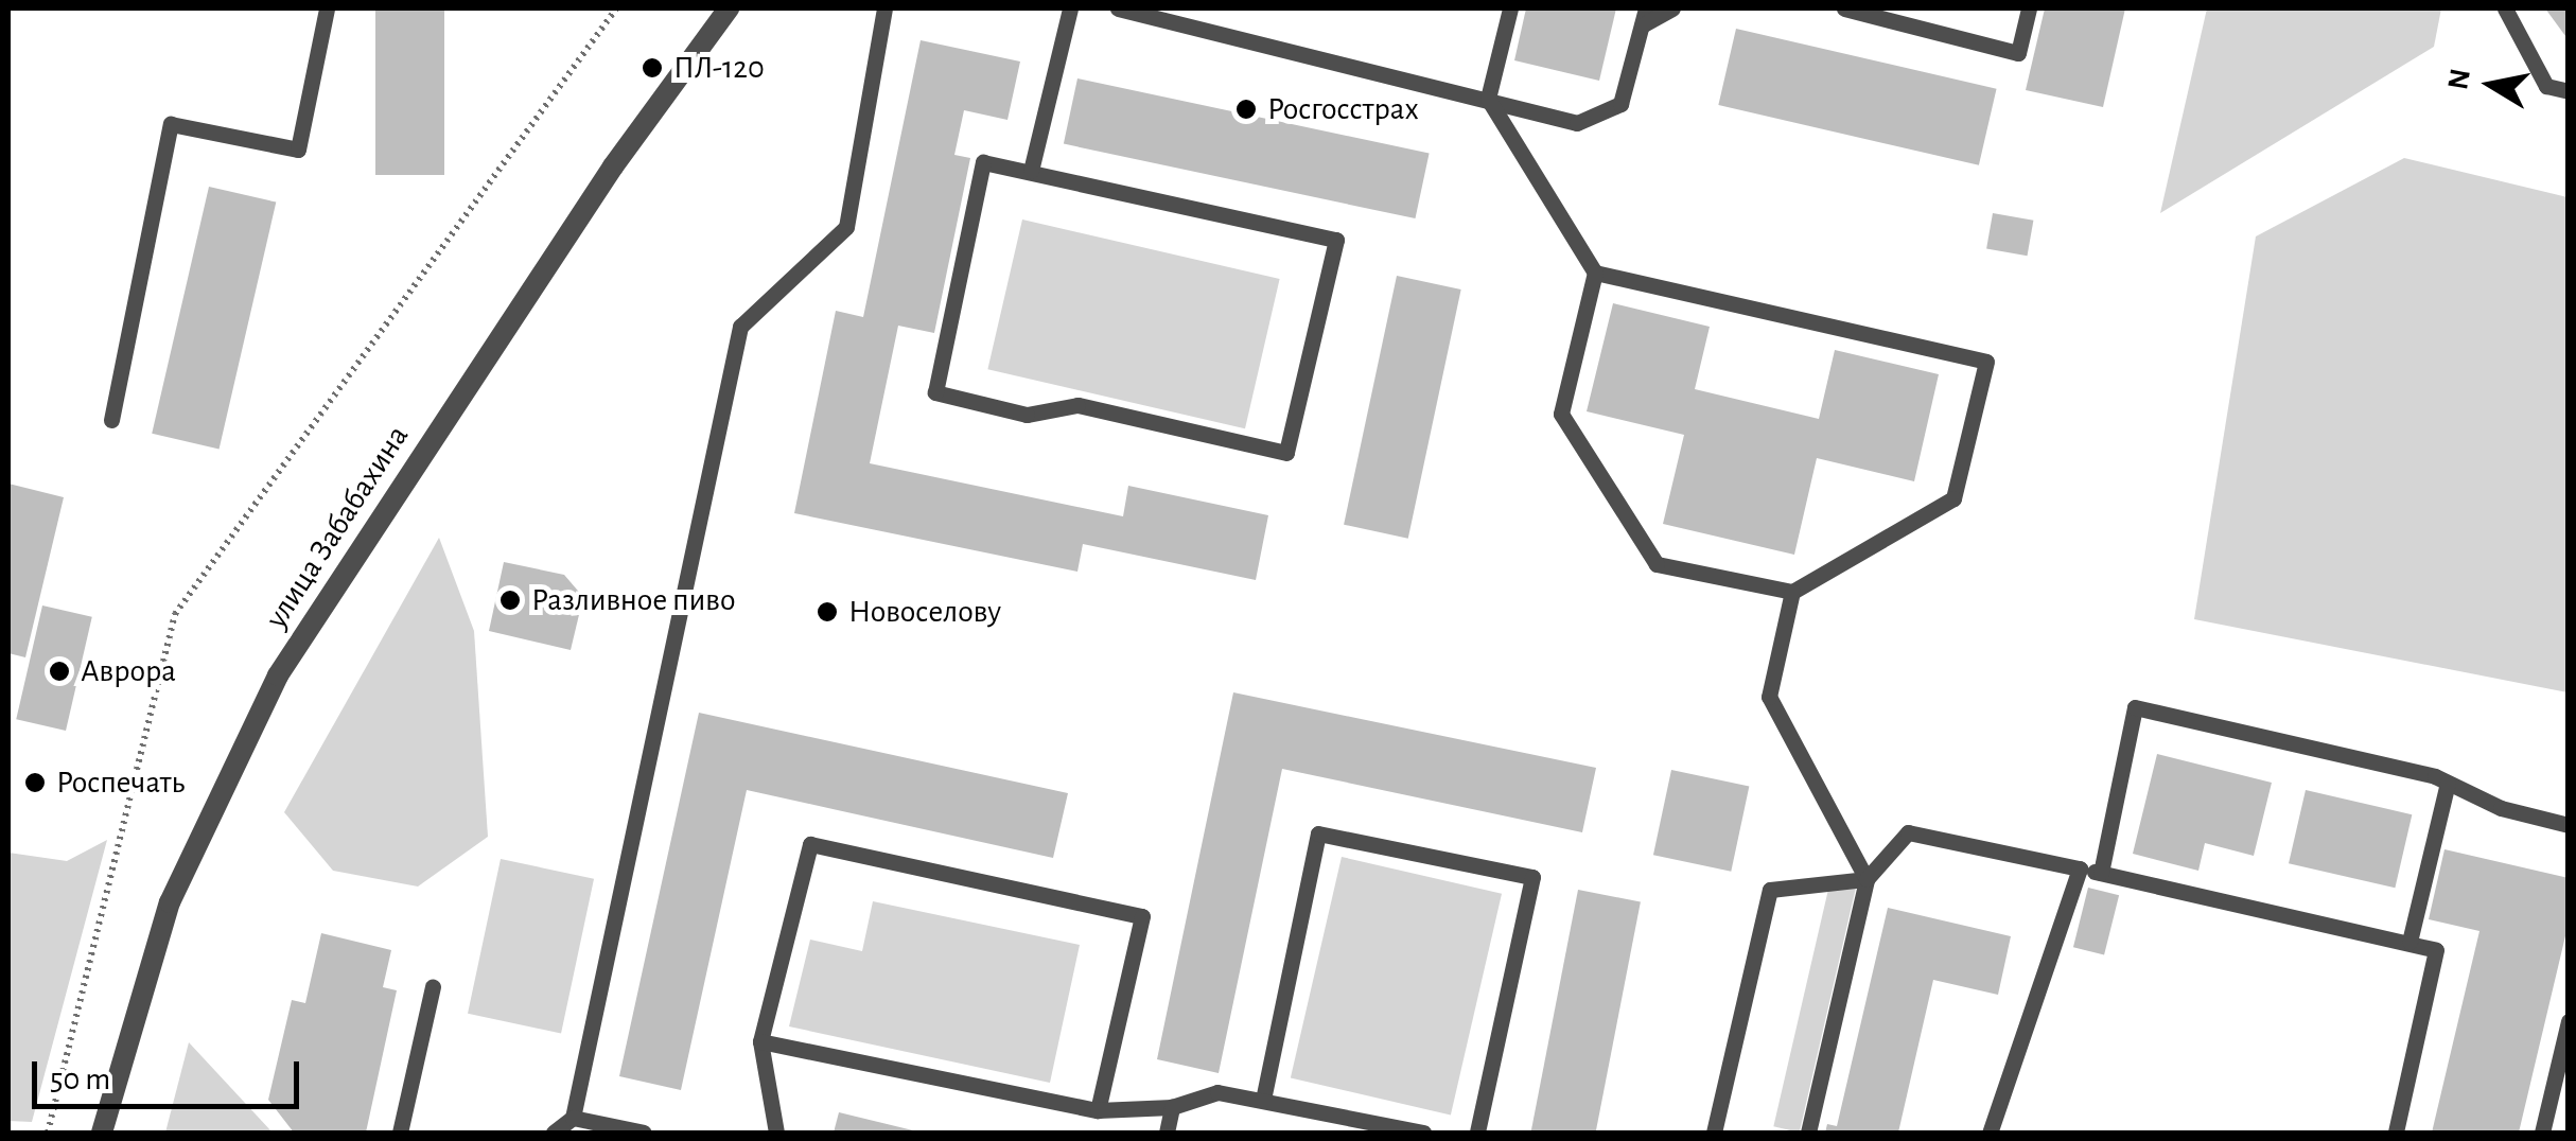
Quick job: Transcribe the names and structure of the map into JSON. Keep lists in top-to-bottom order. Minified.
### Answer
{"streets":{"street":["улица Забабахина"]},"places":["ПЛ-120","Росгосстрах","Разливное пиво","Новоселову","Аврора","Роспечать"],"scale_bar":"50 m","north":"left"}
